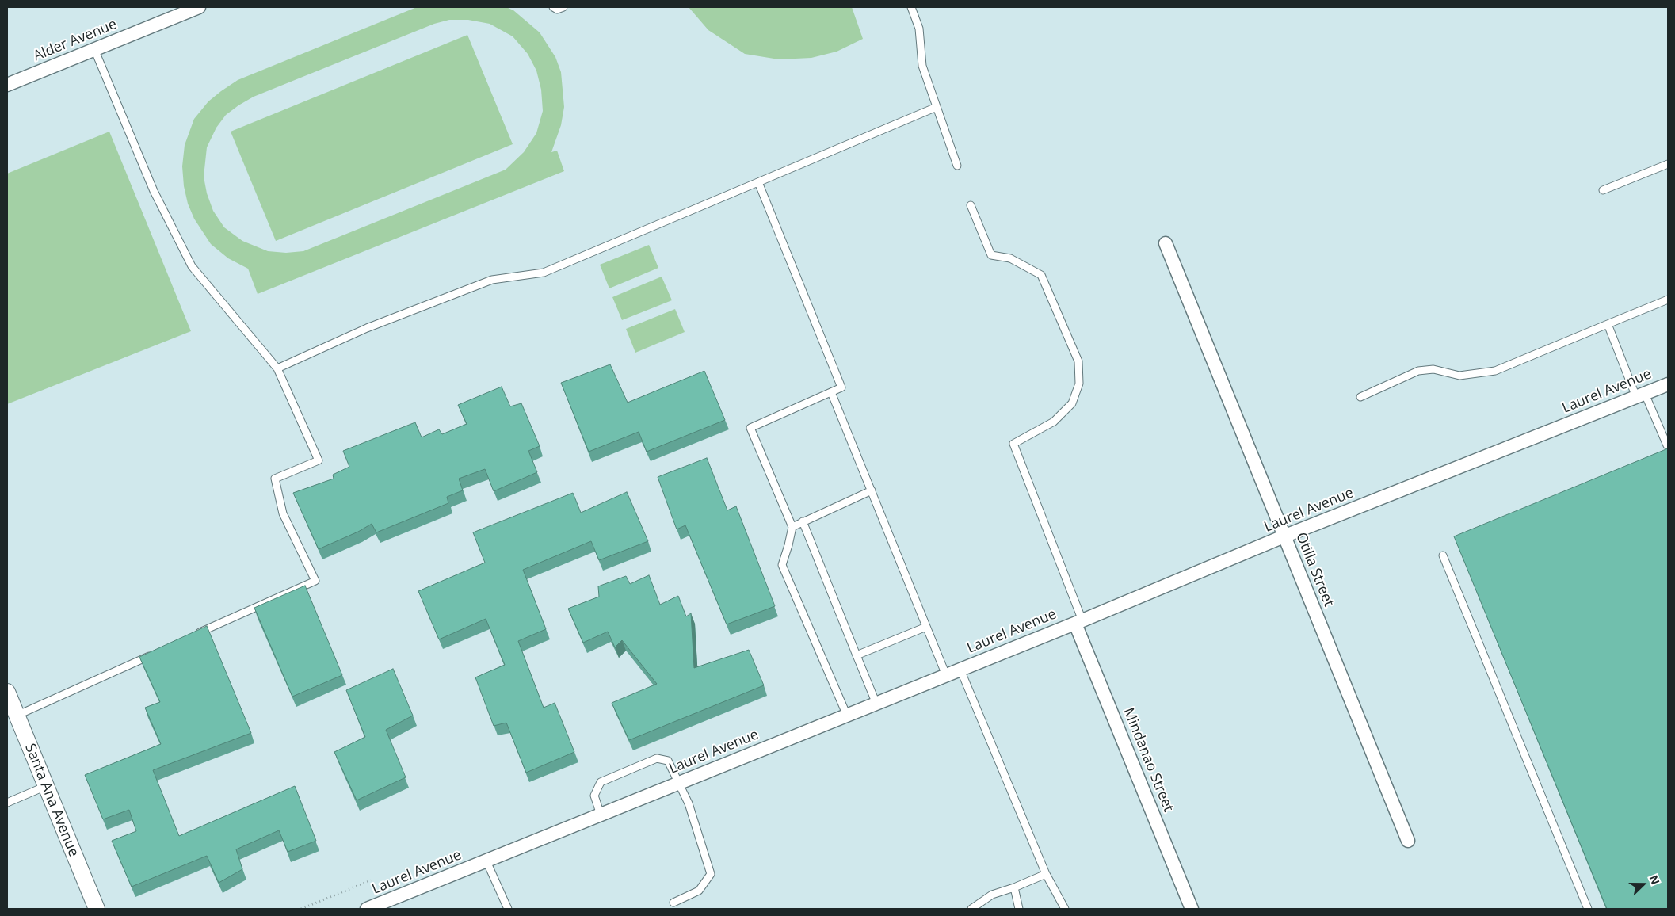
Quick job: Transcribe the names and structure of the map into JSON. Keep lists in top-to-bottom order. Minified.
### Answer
{"streets":{"street":["Alder Avenue","Laurel Avenue","Otilla Street","Mindanao Street","Santa Ana Avenue"]},"crossings":[["Laurel Avenue","Otilla Street"],["Laurel Avenue","Mindanao Street"]],"north":"right"}
